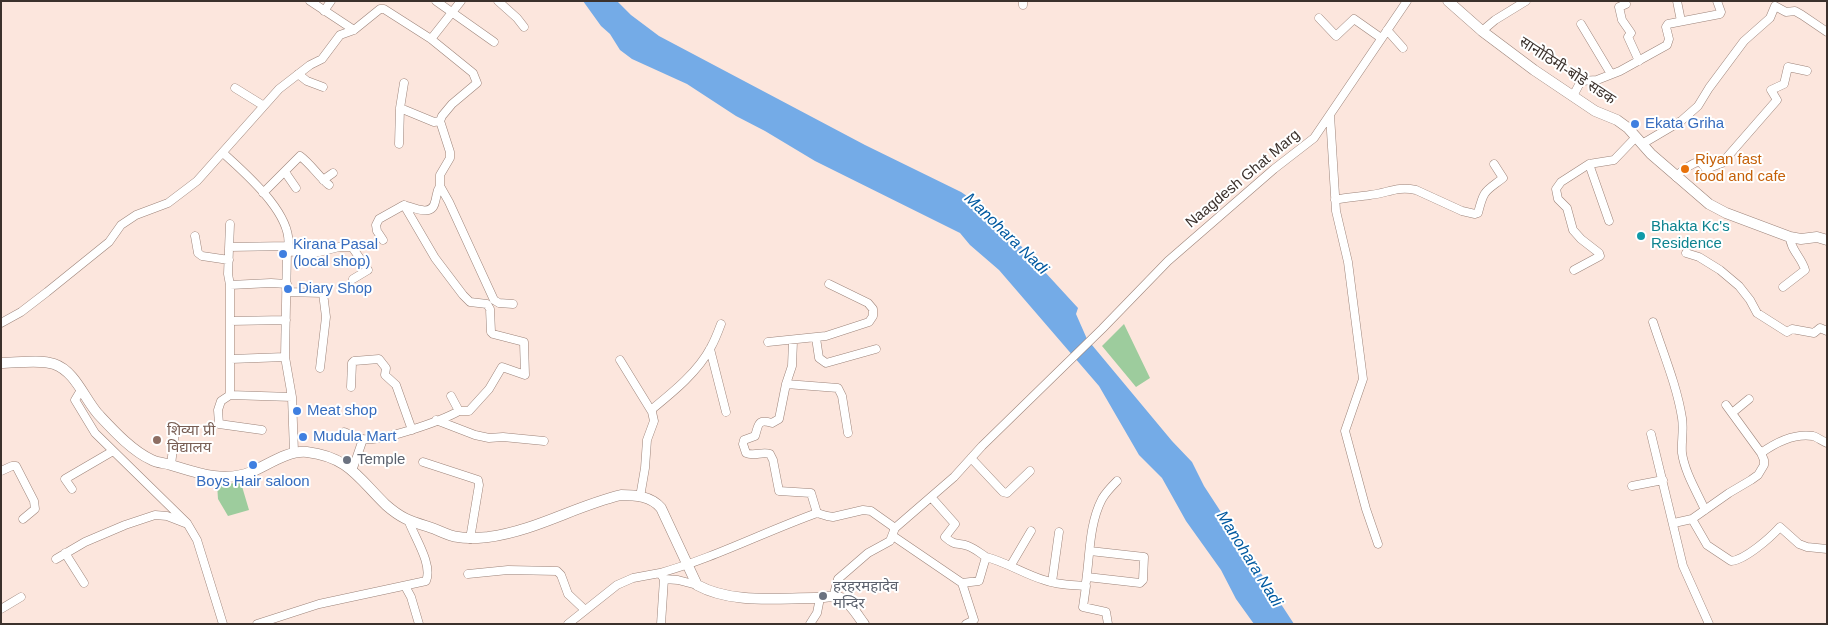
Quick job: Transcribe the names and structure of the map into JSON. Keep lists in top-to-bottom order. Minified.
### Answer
{"streets":{"main road":["सानोठिमी-बोडे सडक"],"street":["Naagdesh Ghat Marg"]},"water":["Manohara Nadi"],"places":["Ekata Griha","Riyan fast food and cafe","Bhakta Kc's Residence","Kirana Pasal (local shop)","Diary Shop","Meat shop","Mudula Mart","शिव्या प्री विद्यालय","Temple","Boys Hair saloon","हरहरमहादेव मन्दिर"]}
